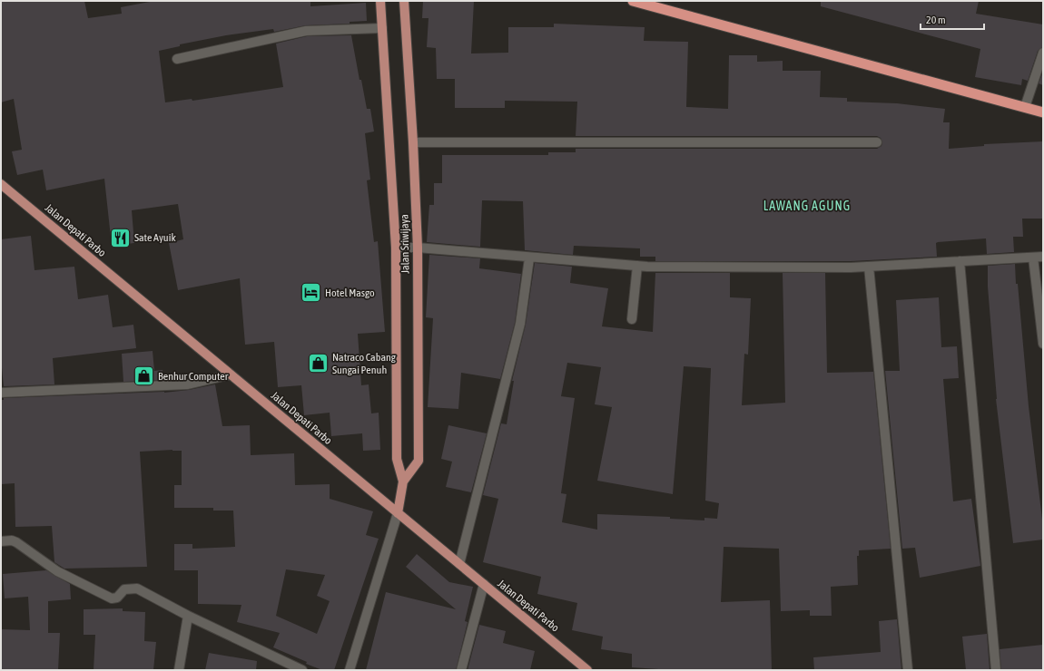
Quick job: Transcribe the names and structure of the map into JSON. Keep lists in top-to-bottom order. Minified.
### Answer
{"streets":{"main road":["Jalan Depati Parbo","Jalan Sriwijaya"]},"crossings":[["Jalan Depati Parbo","Jalan Sriwijaya"]],"districts":["LAWANG AGUNG"],"places":{"restaurant":["Sate Ayuik"],"hotel":["Hotel Masgo"],"shop":["Natraco Cabang Sungai Penuh","Benhur Computer"]},"scale_bar":"20 m"}
